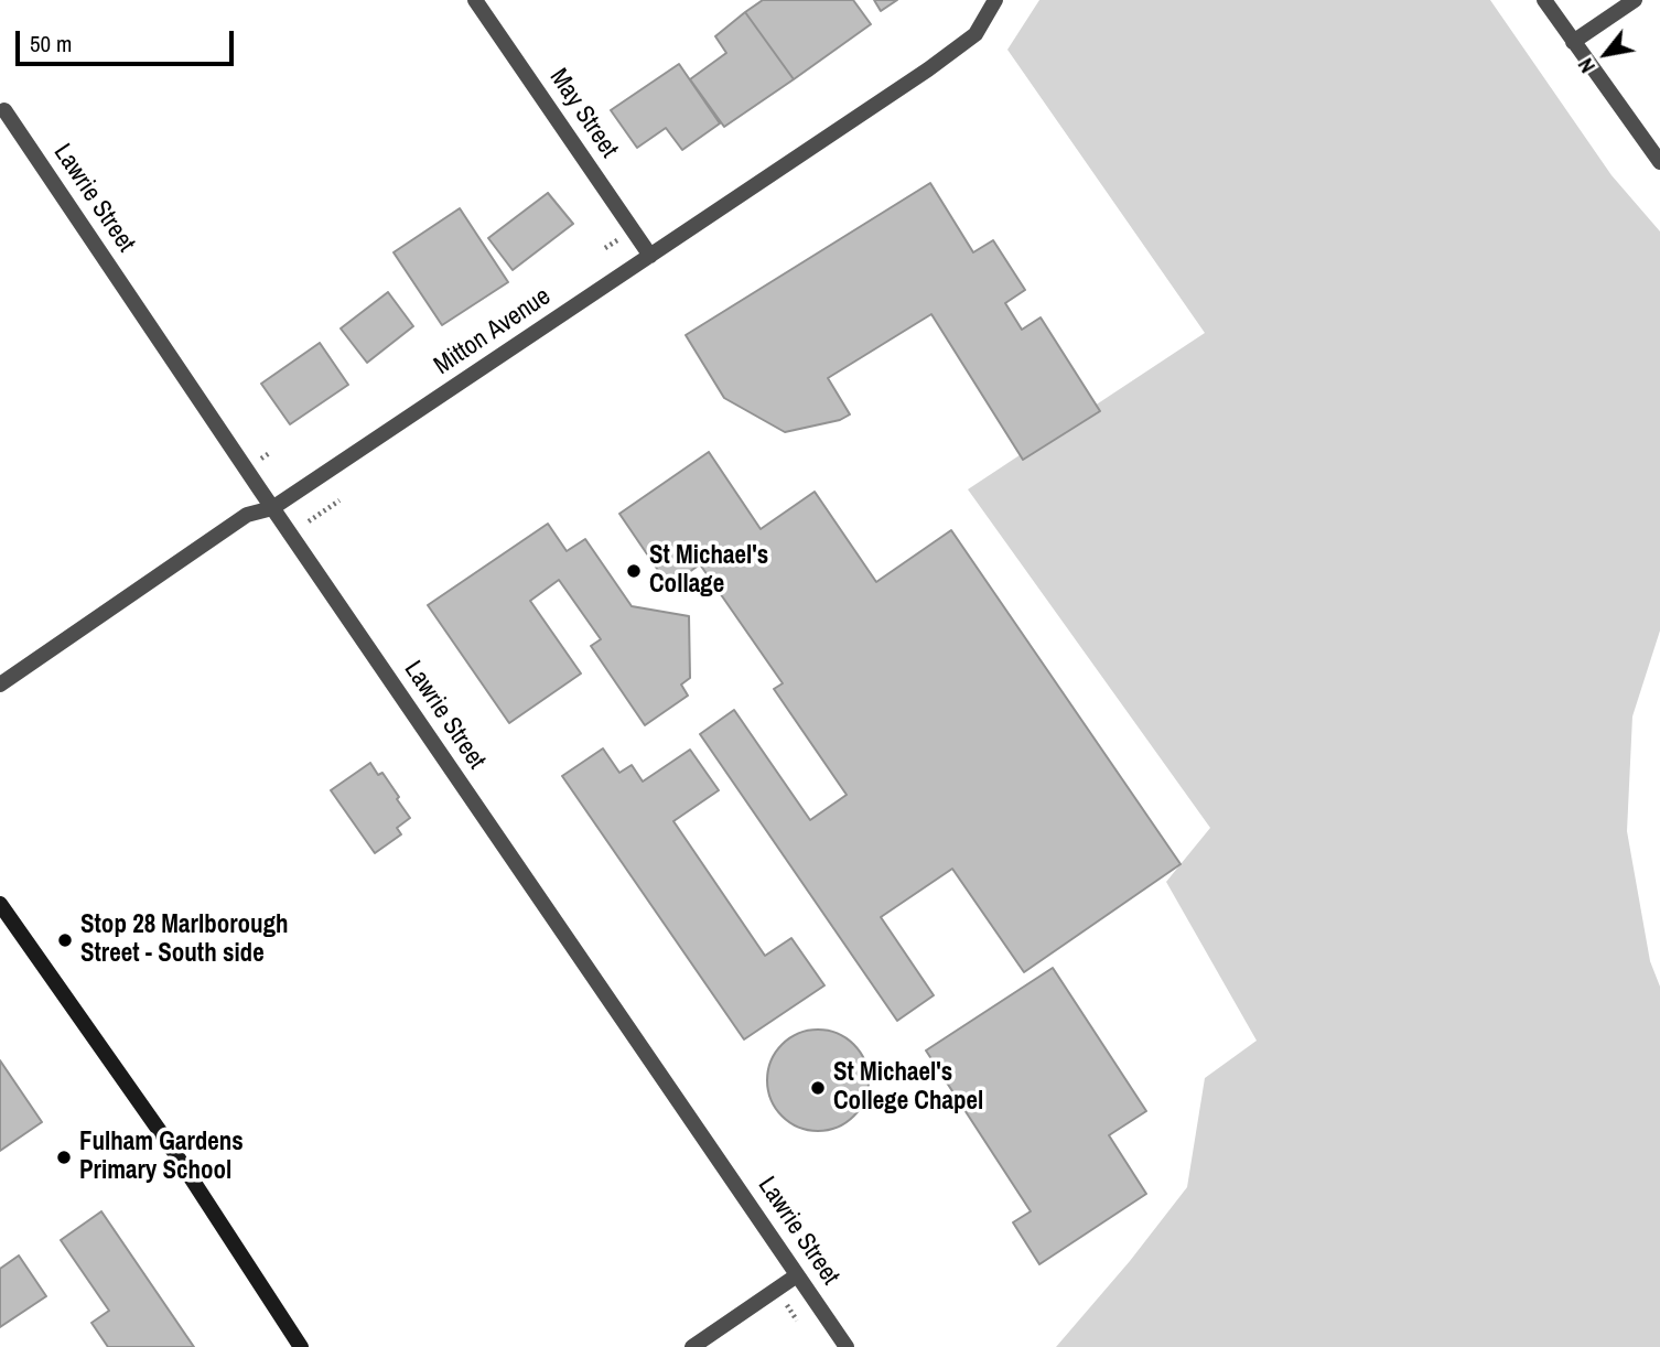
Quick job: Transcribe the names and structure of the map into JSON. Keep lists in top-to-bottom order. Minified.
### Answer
{"streets":{"street":["May Street","Lawrie Street","Mitton Avenue"]},"crossings":[["May Street","Mitton Avenue"],["Lawrie Street","Mitton Avenue"]],"places":["St Michael's Collage","Stop 28 Marlborough Street - South side","St Michael's College Chapel","Fulham Gardens Primary School"],"scale_bar":"50 m","north":"bottom left"}
